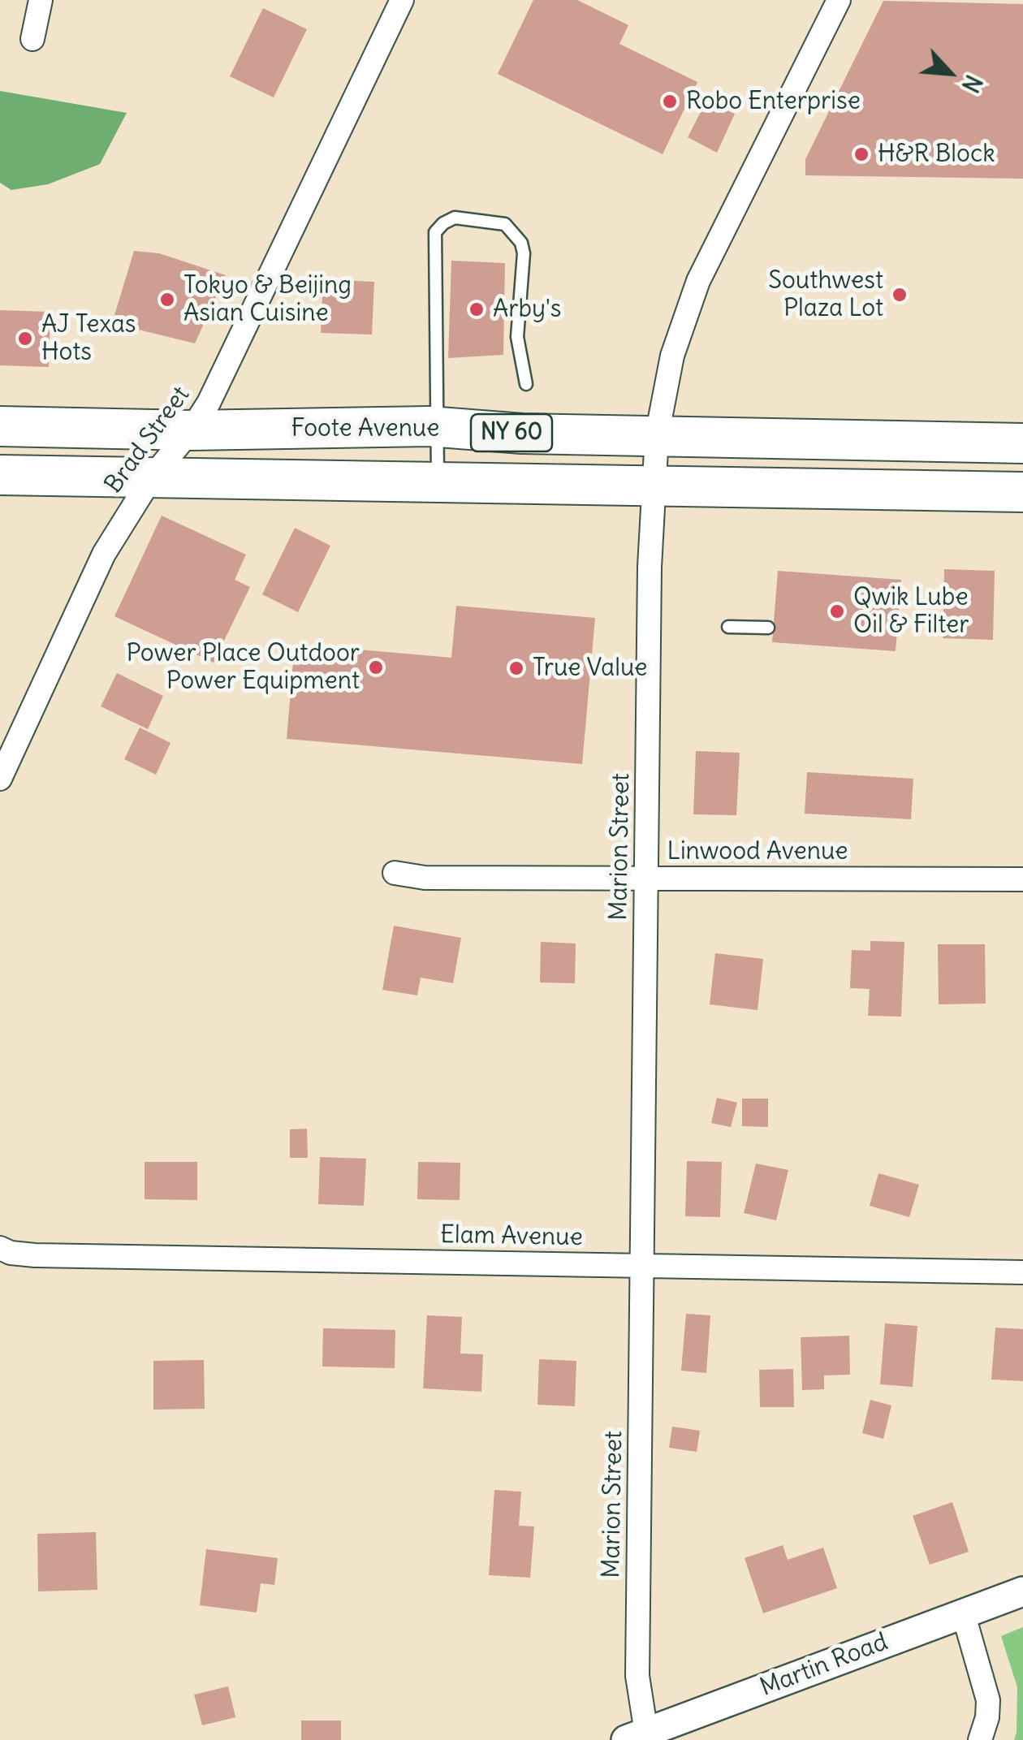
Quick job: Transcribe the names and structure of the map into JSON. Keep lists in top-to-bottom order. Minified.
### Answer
{"streets":{"highway":["Foote Avenue","NY 60"],"street":["Brad Street","Marion Street","Linwood Avenue","Elam Avenue","Martin Road"]},"crossings":[["Foote Avenue","Brad Street"],["Foote Avenue","Marion Street"],["NY 60","Brad Street"],["NY 60","Marion Street"],["Marion Street","Linwood Avenue"],["Marion Street","Elam Avenue"],["Marion Street","Martin Road"]],"places":["Robo Enterprise","H&R Block","Southwest Plaza Lot","Tokyo & Beijing Asian Cuisine","Arby's","AJ Texas Hots","Qwik Lube Oil & Filter","Power Place Outdoor Power Equipment","True Value"],"north":"bottom right"}
